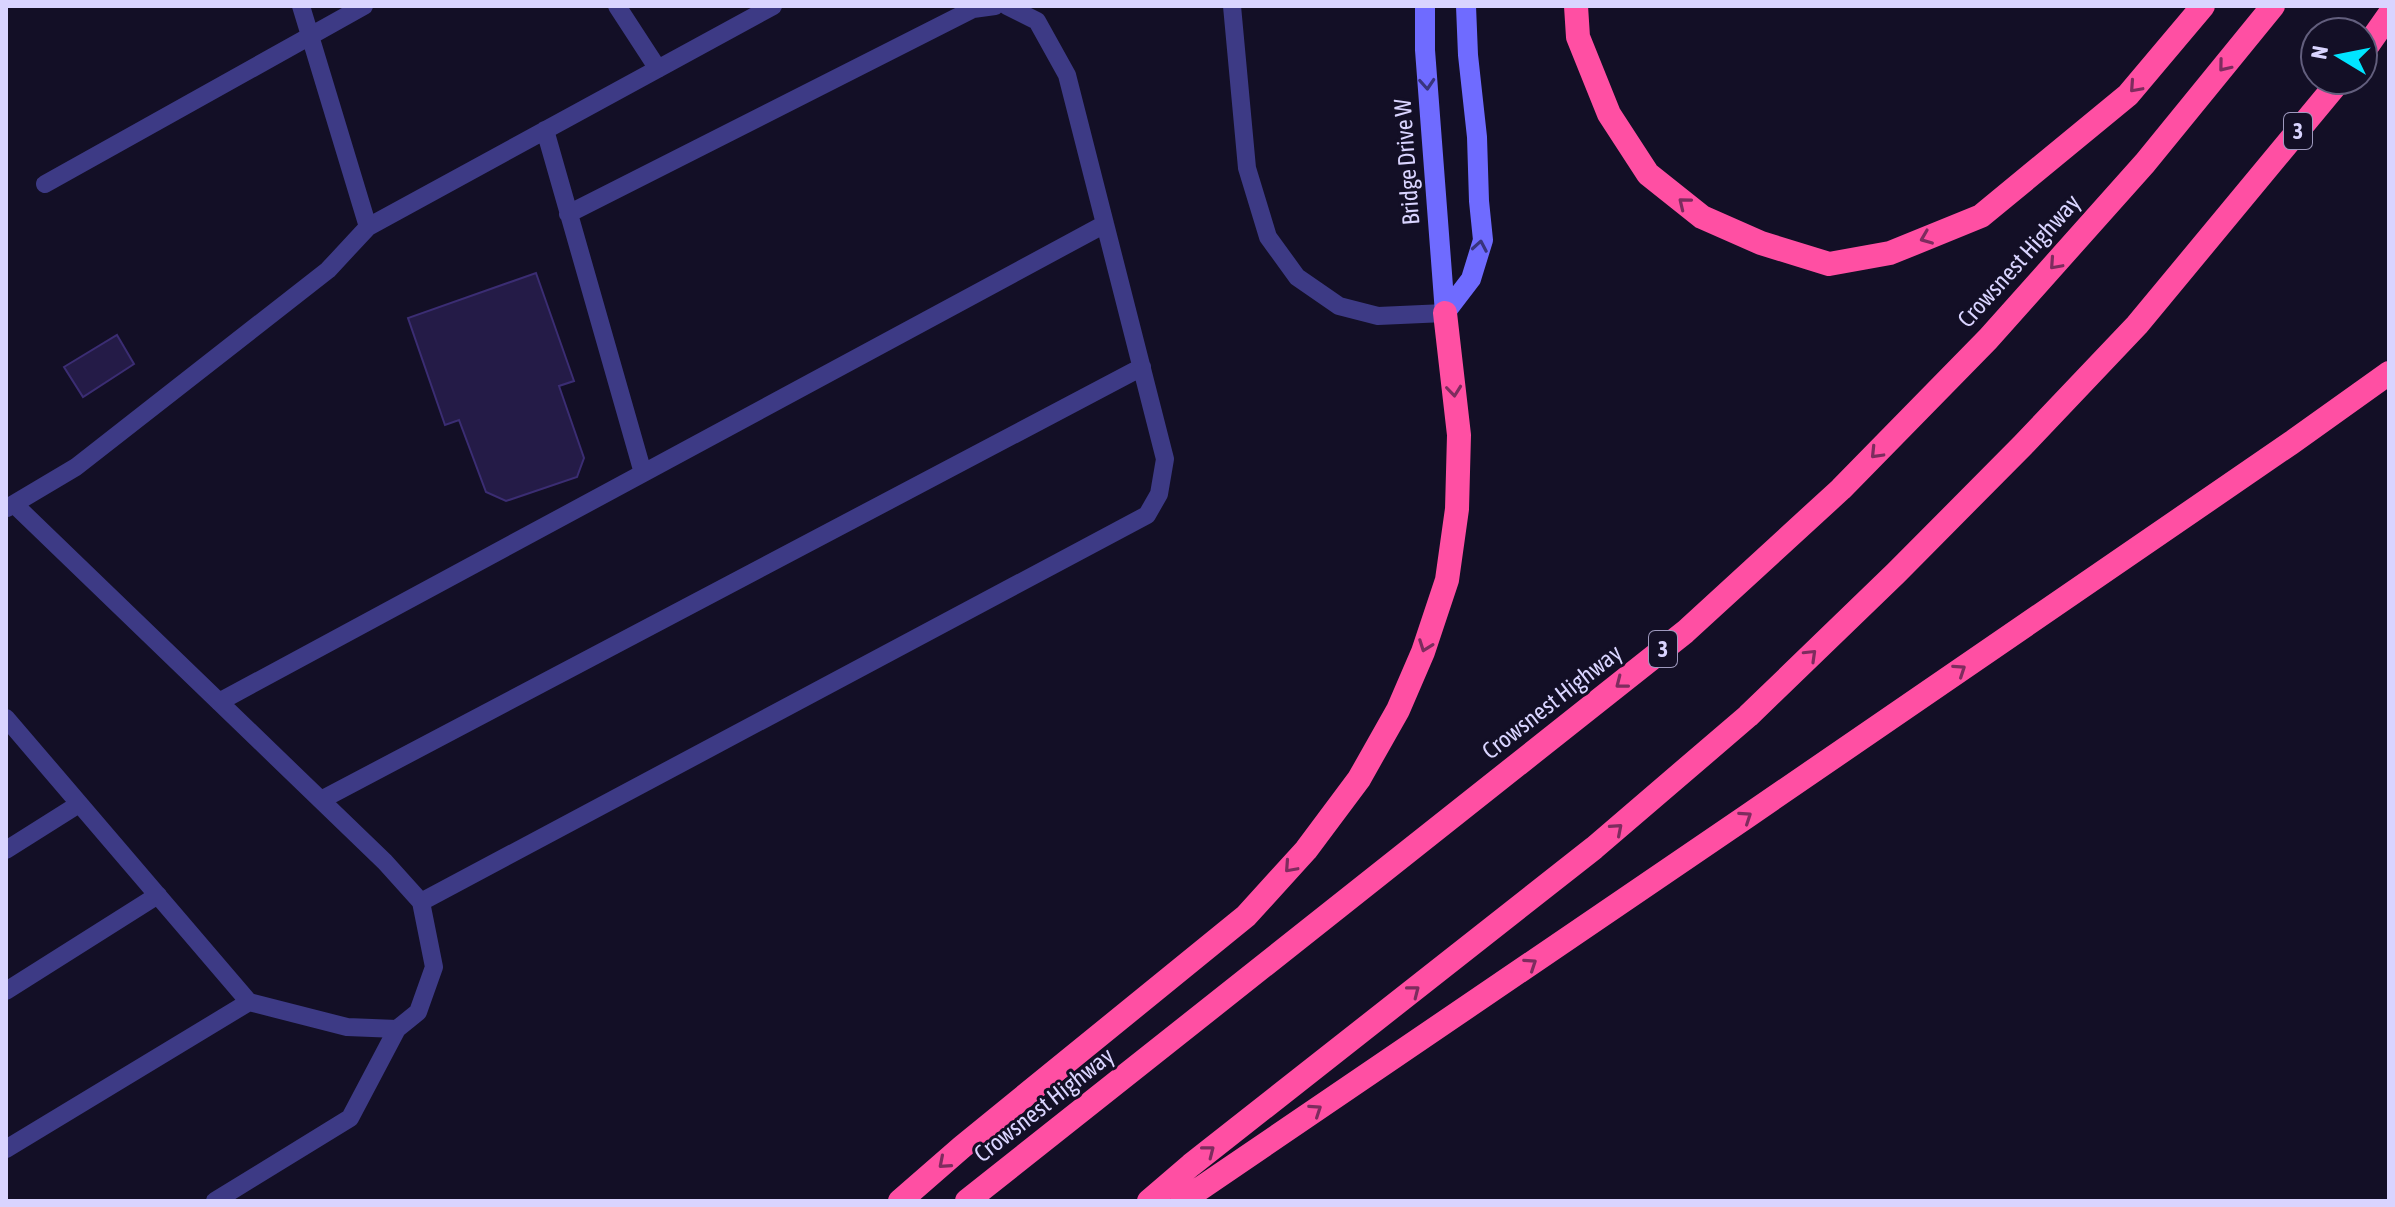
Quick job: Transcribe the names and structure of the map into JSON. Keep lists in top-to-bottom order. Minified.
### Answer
{"streets":{"highway":["3","Crowsnest Highway"],"street":["Bridge Drive W"]},"north":"left"}
